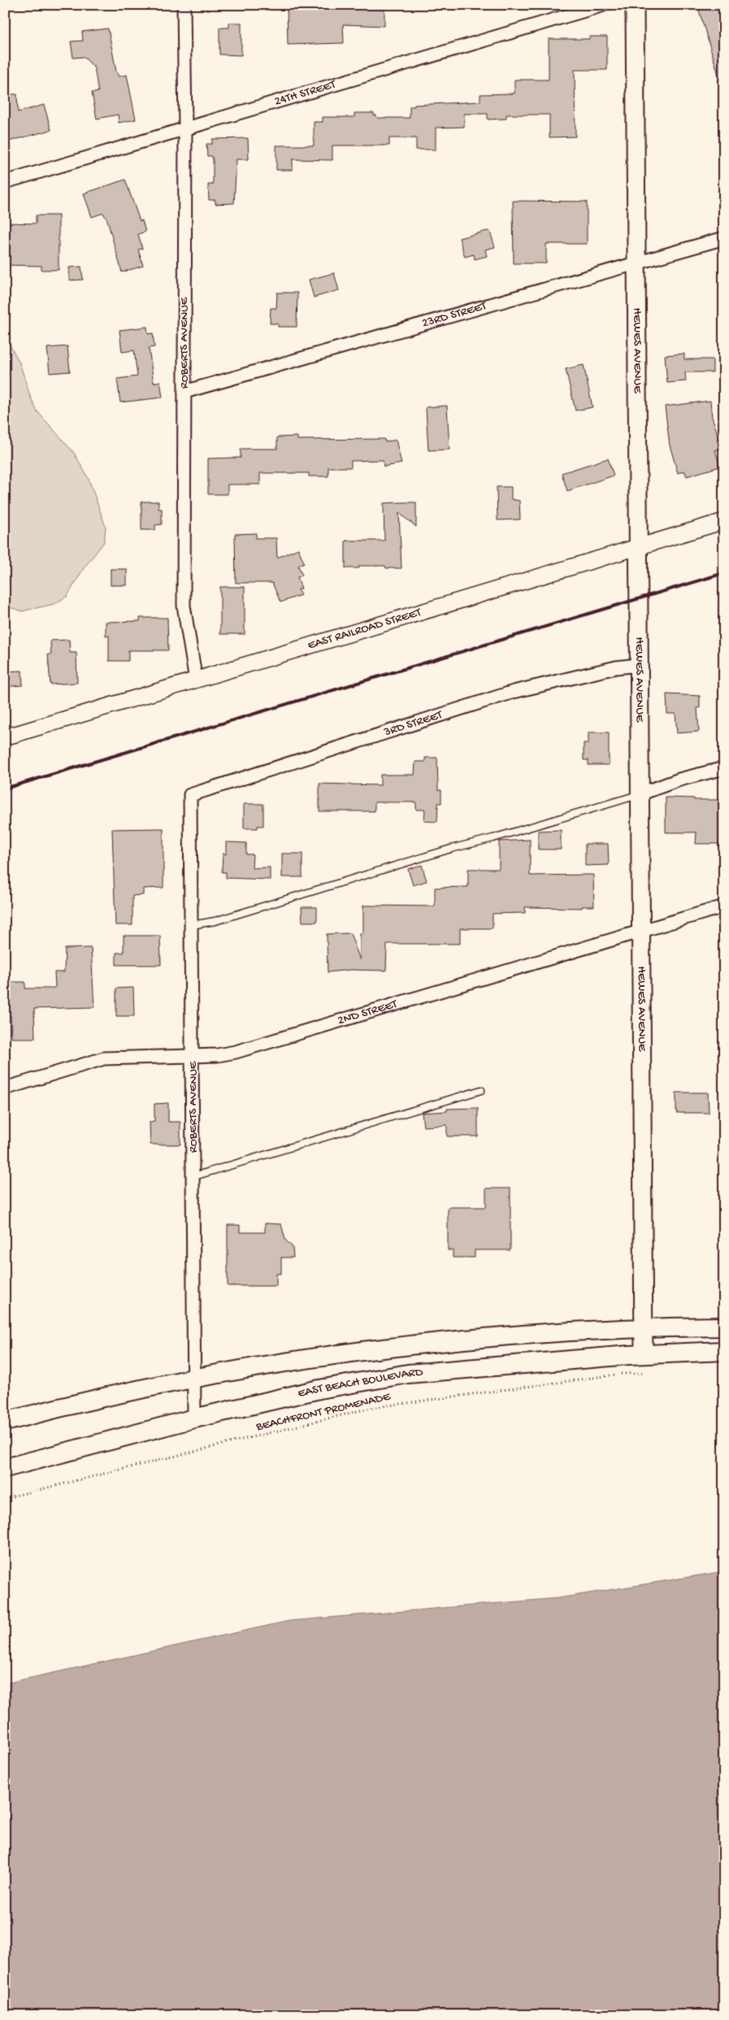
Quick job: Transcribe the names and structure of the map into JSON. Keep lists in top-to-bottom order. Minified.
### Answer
{"streets":{"main road":["HEWES AVENUE","EAST BEACH BOULEVARD"],"street":["24TH STREET","23RD STREET","ROBERTS AVENUE","EAST RAILROAD STREET","3RD STREET","2ND STREET"],"path":["BEACHFRONT PROMENADE"]},"crossings":[["24TH STREET","ROBERTS AVENUE"],["23RD STREET","ROBERTS AVENUE"],["23RD STREET","HEWES AVENUE"],["ROBERTS AVENUE","EAST RAILROAD STREET"],["ROBERTS AVENUE","3RD STREET"],["ROBERTS AVENUE","2ND STREET"],["ROBERTS AVENUE","EAST BEACH BOULEVARD"],["HEWES AVENUE","EAST RAILROAD STREET"],["HEWES AVENUE","3RD STREET"],["HEWES AVENUE","2ND STREET"],["HEWES AVENUE","EAST BEACH BOULEVARD"]]}
